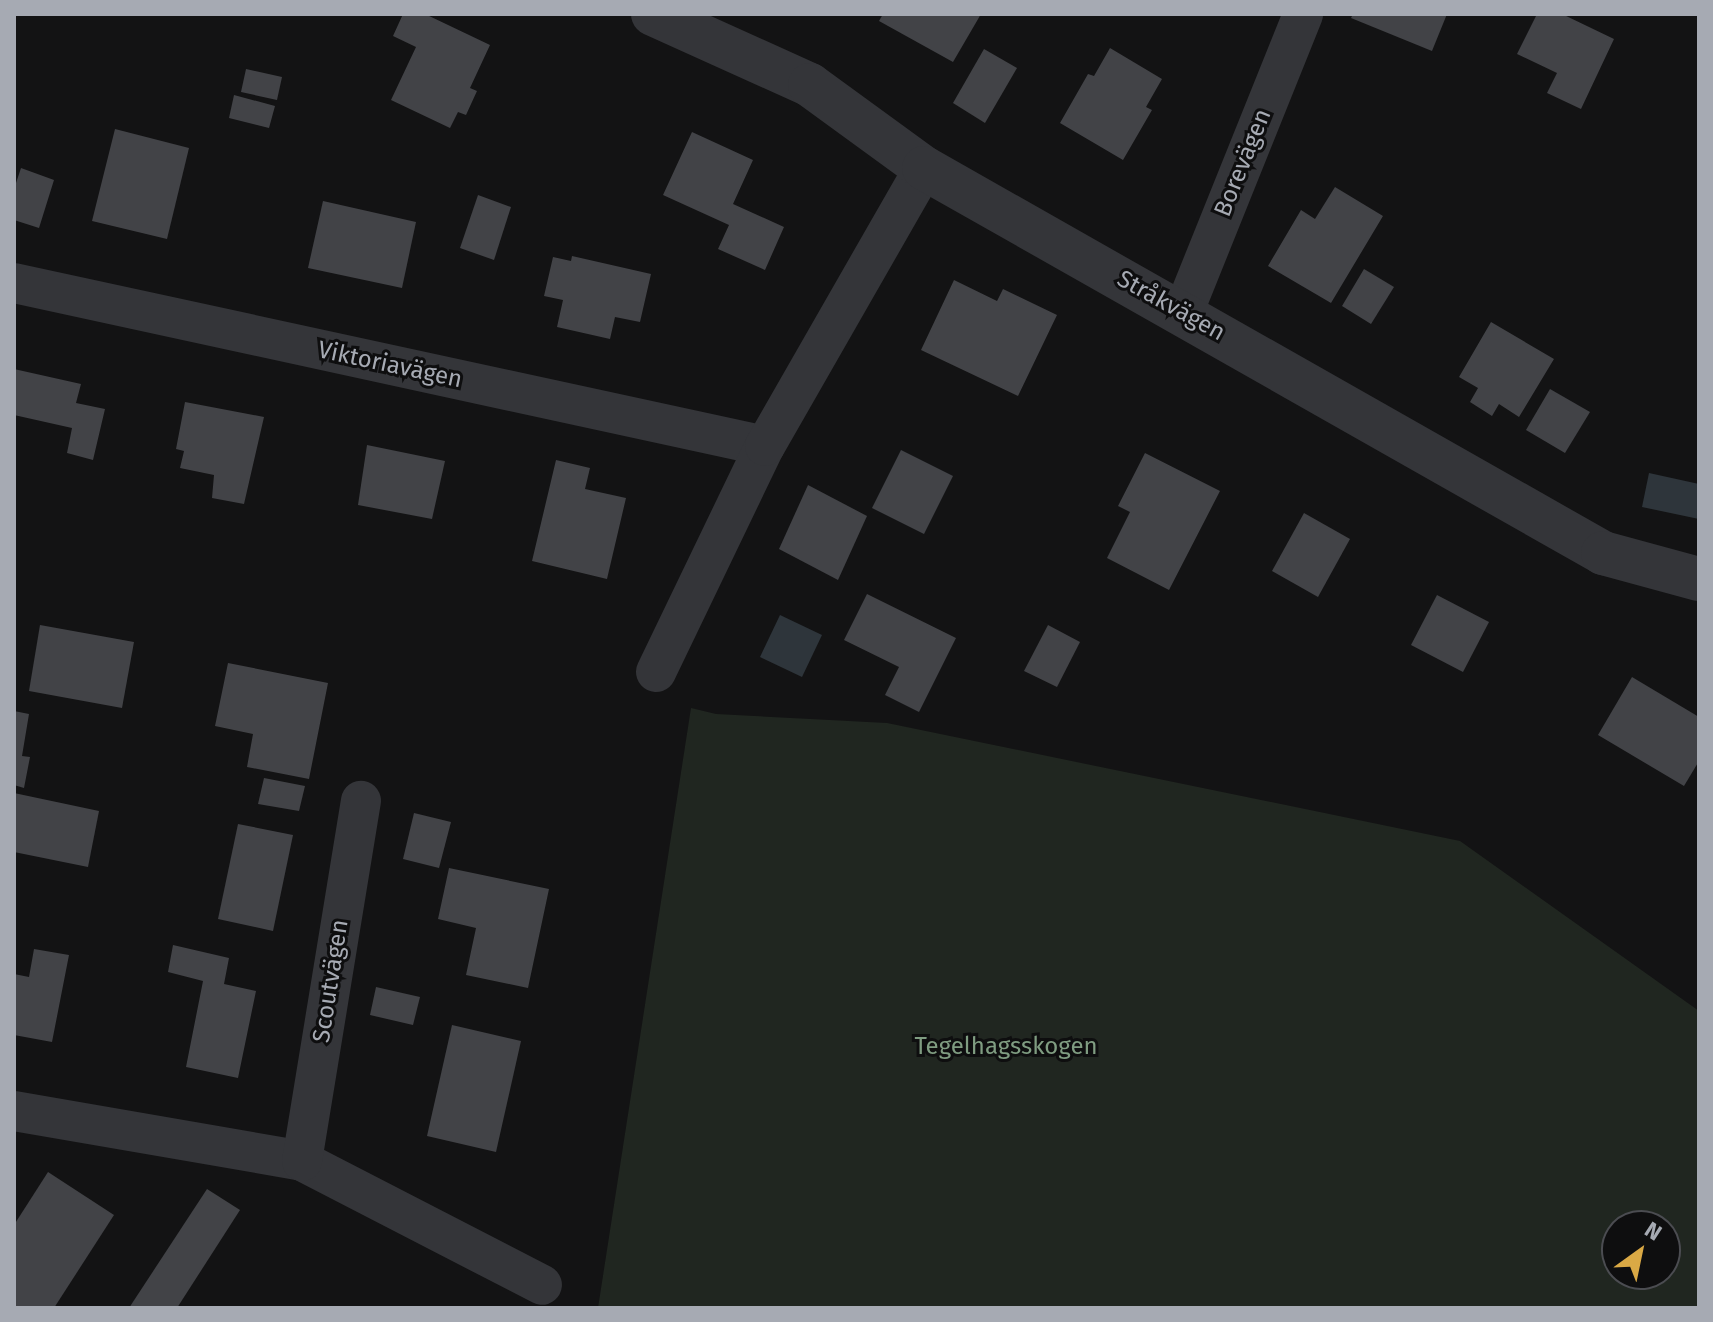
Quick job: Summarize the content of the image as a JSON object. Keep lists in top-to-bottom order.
{
  "streets": {
    "street": [
      "Borevägen",
      "Stråkvägen",
      "Viktoriavägen",
      "Scoutvägen"
    ]
  },
  "crossings": [
    ["Borevägen", "Stråkvägen"]
  ],
  "parks": ["Tegelhagsskogen"],
  "north": "top right"
}
